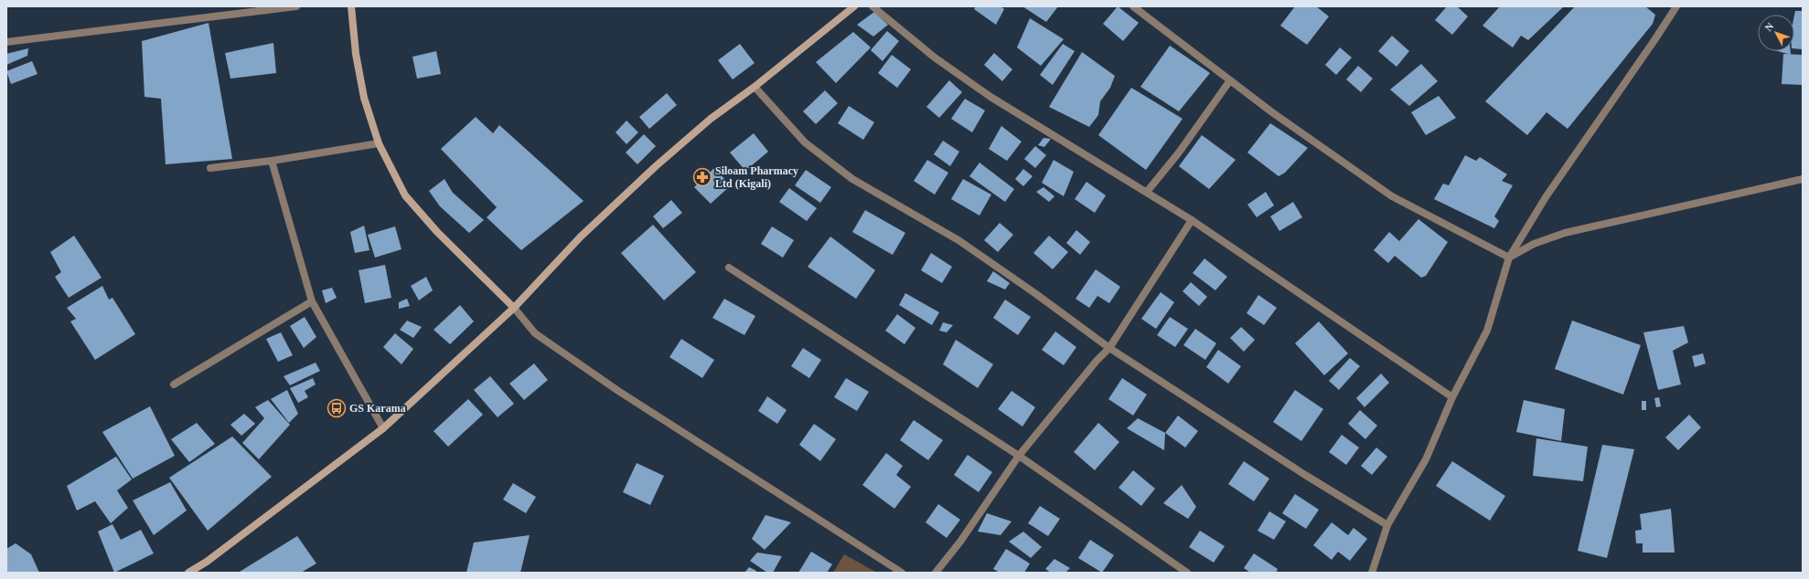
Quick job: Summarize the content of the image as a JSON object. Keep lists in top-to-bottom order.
{
  "places": {
    "pharmacy": ["Siloam Pharmacy Ltd (Kigali)"],
    "bus stop": ["GS Karama"]
  },
  "north": "top left"
}
